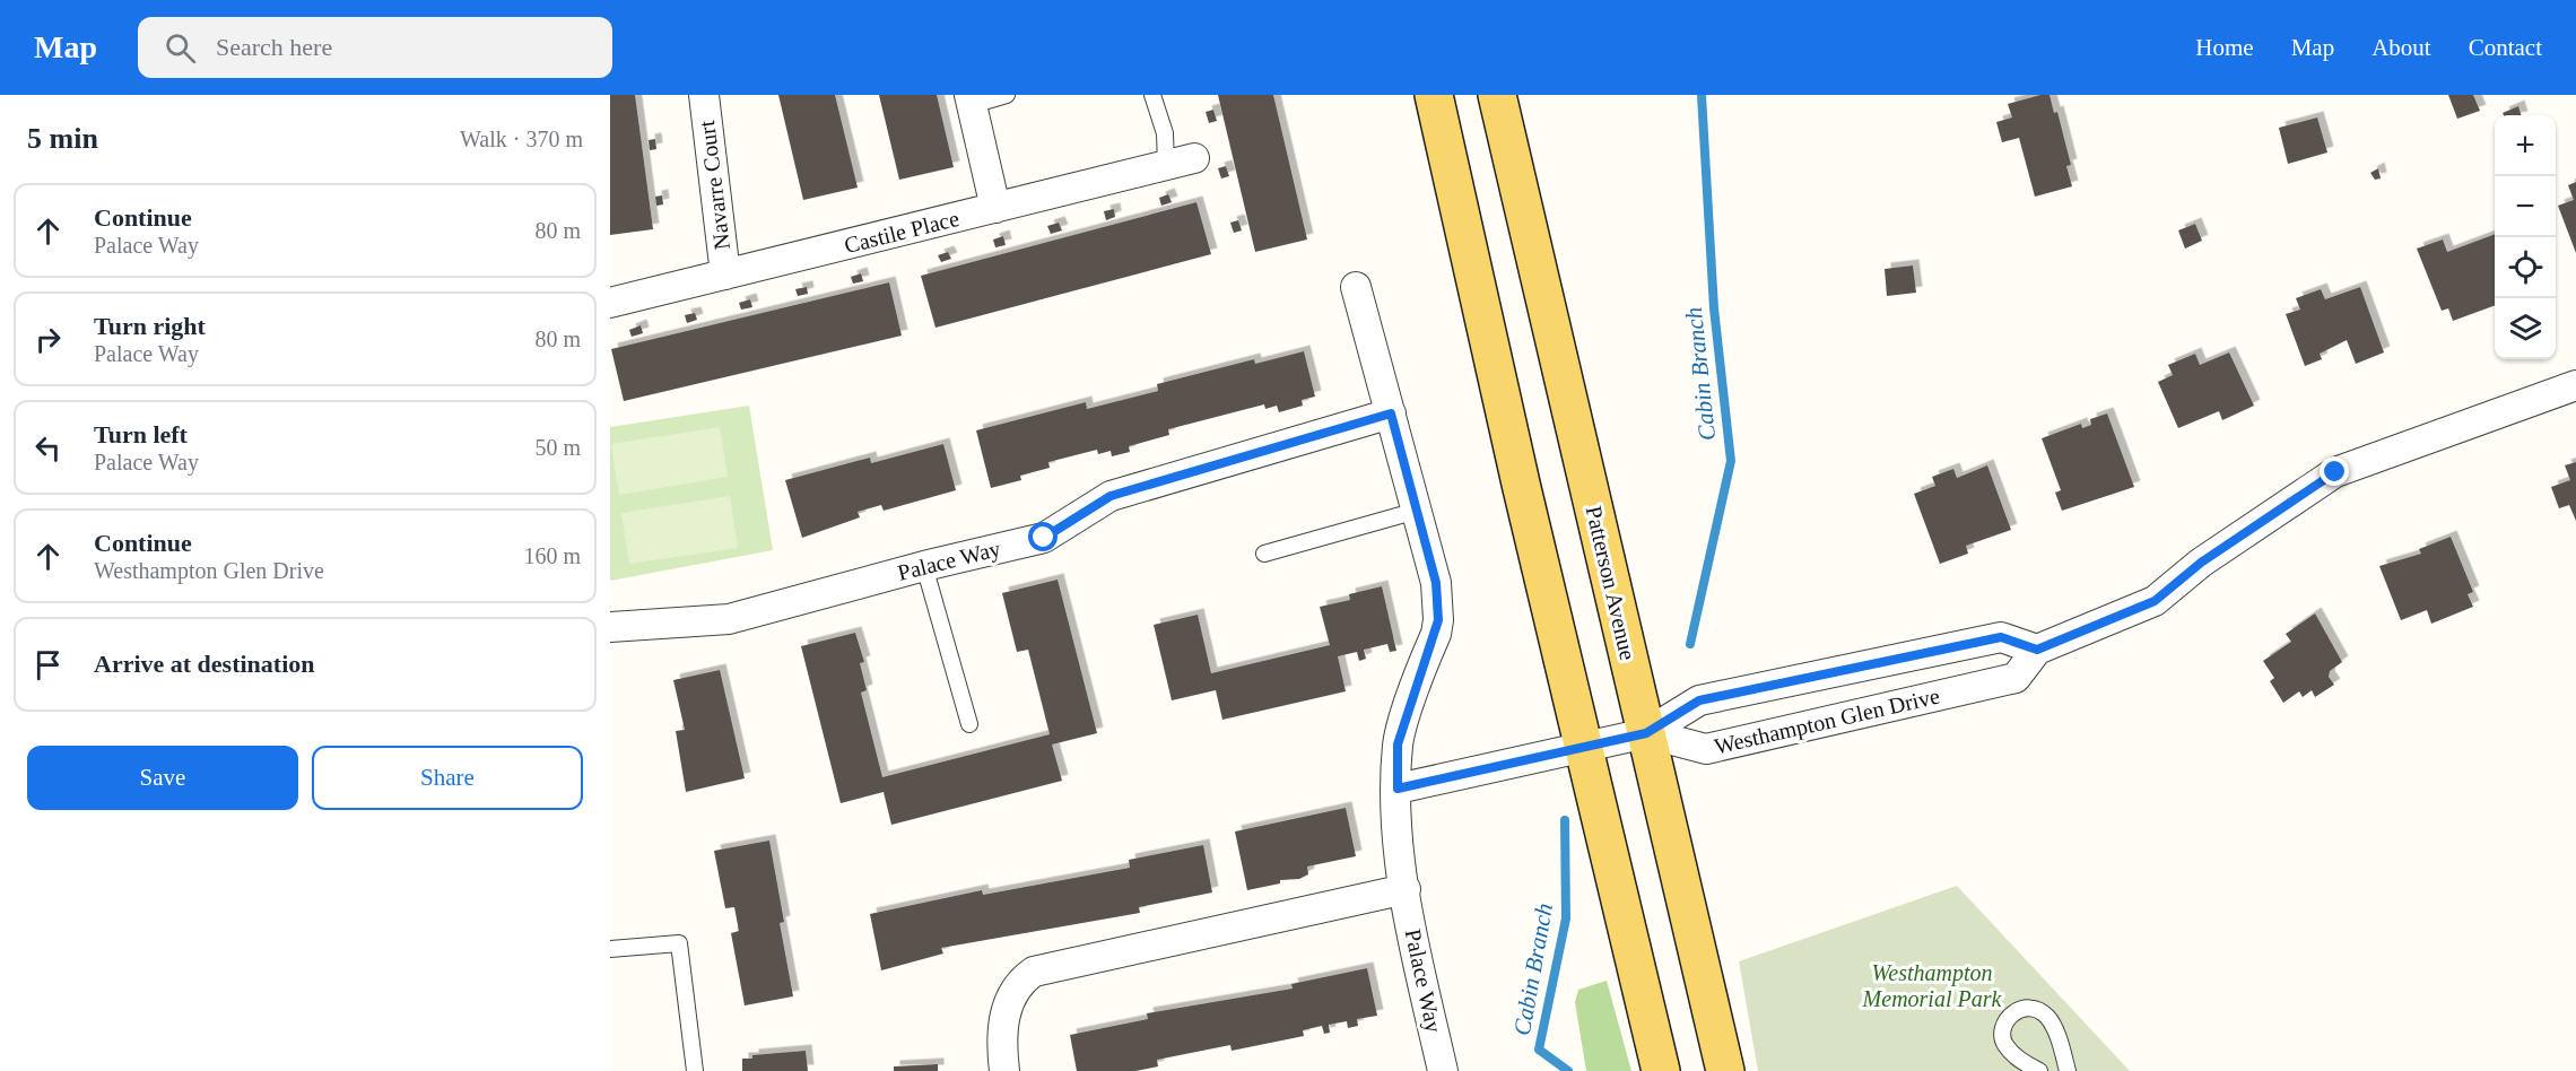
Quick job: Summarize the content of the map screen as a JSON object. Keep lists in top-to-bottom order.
{
  "streets": {
    "main road": ["Patterson Avenue"],
    "street": [
      "Navarre Court",
      "Castile Place",
      "Palace Way",
      "Westhampton Glen Drive"
    ]
  },
  "crossings": [
    ["Navarre Court", "Castile Place"],
    ["Patterson Avenue", "Westhampton Glen Drive"]
  ],
  "water": ["Cabin Branch"],
  "parks": ["Westhampton Memorial Park"],
  "page": {
    "header": "Map",
    "search": "Search here",
    "nav": [
      "Home",
      "Map",
      "About",
      "Contact"
    ],
    "heading": ["5 min", "Walk · 370 m"],
    "map_buttons": ["+", "−"],
    "list": [
      ["Continue", "Palace Way", "80 m"],
      ["Turn right", "Palace Way", "80 m"],
      ["Turn left", "Palace Way", "50 m"],
      ["Continue", "Westhampton Glen Drive", "160 m"],
      "Arrive at destination"
    ],
    "buttons": ["Save", "Share"]
  }
}
